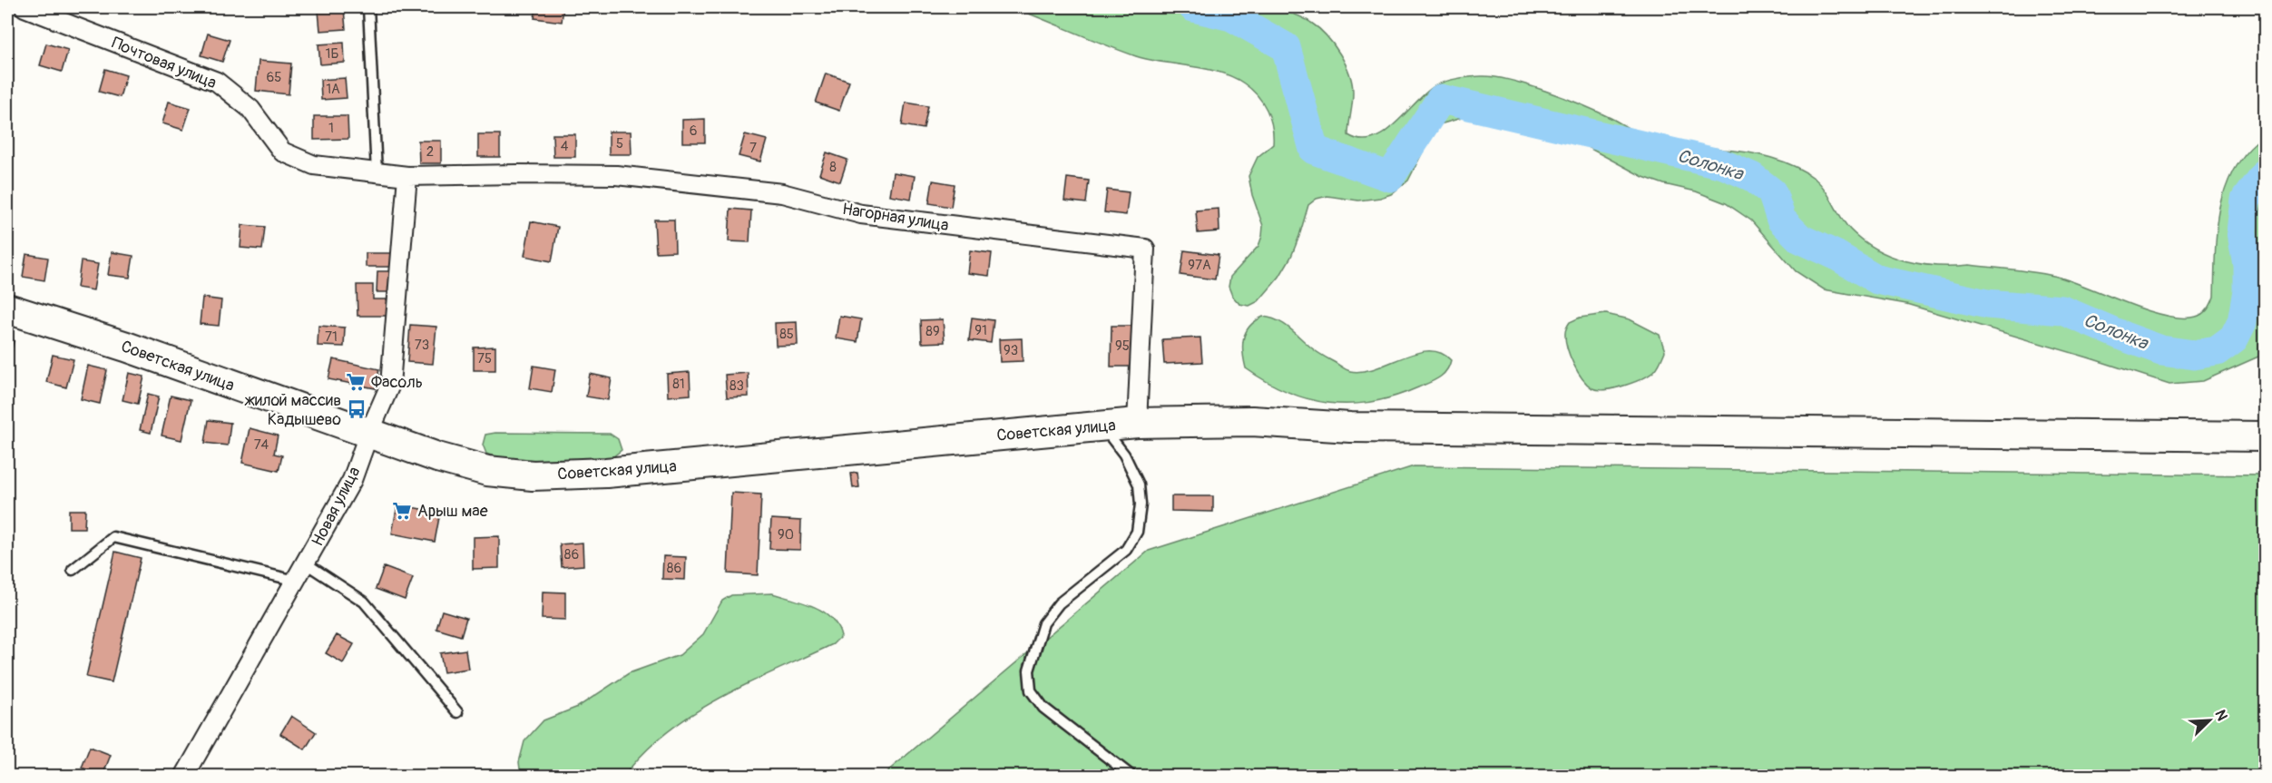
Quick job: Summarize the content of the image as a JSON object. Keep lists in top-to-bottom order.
{
  "streets": {
    "main road": ["Советская улица"],
    "street": ["Почтовая улица", "Нагорная улица", "Новая улица"]
  },
  "crossings": [
    ["Почтовая улица", "Нагорная улица"],
    ["Почтовая улица", "Новая улица"],
    ["Нагорная улица", "Советская улица"],
    ["Нагорная улица", "Новая улица"],
    ["Советская улица", "Новая улица"]
  ],
  "water": ["Солонка"],
  "places": {
    "supermarket": ["Фасоль", "Арыш мае"],
    "bus stop": ["жилой массив Кадышево"]
  },
  "house_numbers": [
    "1Б",
    "65",
    "1А",
    "1",
    "6",
    "5",
    "4",
    "7",
    "2",
    "8",
    "97А",
    "91",
    "89",
    "85",
    "71",
    "73",
    "95",
    "93",
    "75",
    "81",
    "83",
    "74",
    "90",
    "86",
    "86"
  ],
  "north": "top right"
}
